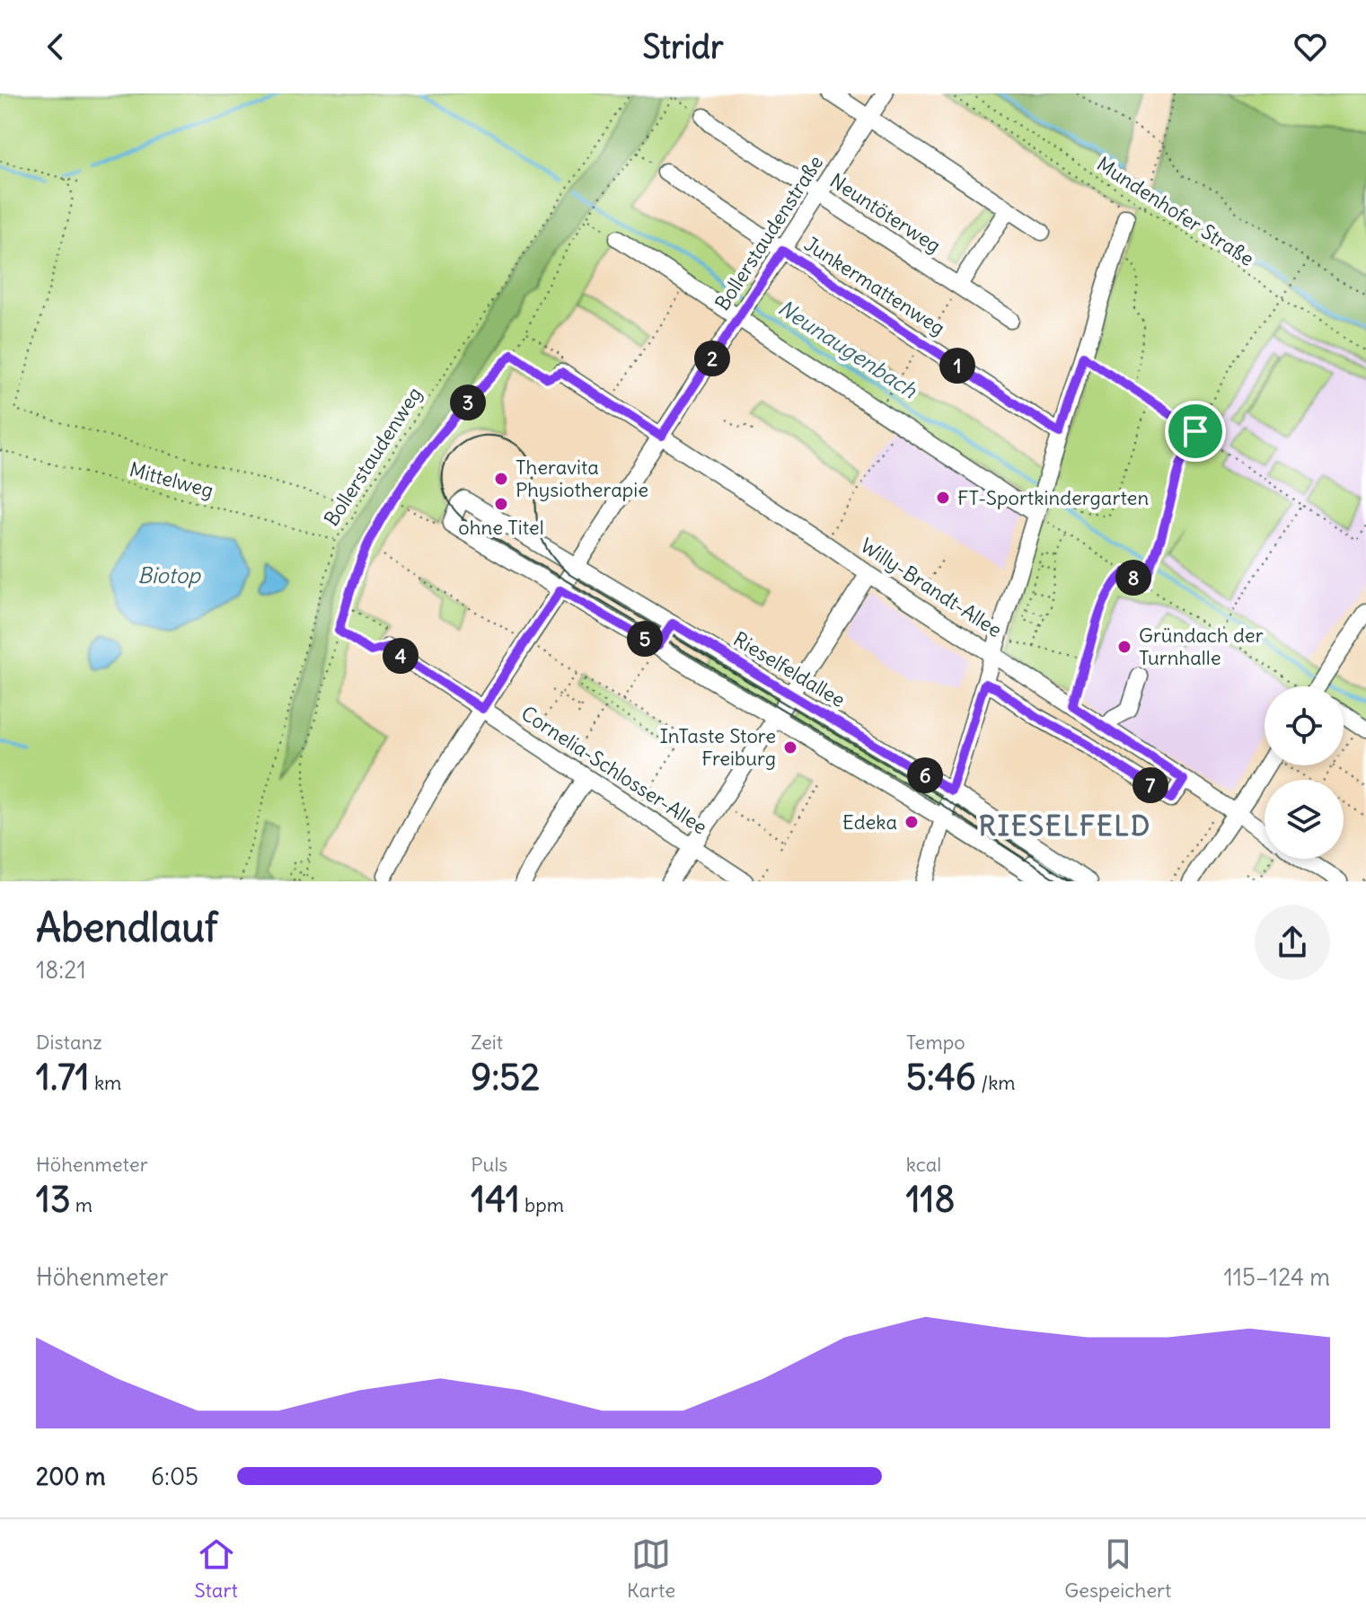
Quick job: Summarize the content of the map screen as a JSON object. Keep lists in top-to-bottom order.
{
  "streets": {
    "street": [
      "Neuntöterweg",
      "Bollerstaudenstraße",
      "Junkermattenweg",
      "Willy-Brandt-Allee",
      "Rieselfeldallee",
      "Cornelia-Schlosser-Allee"
    ],
    "path": ["Mundenhofer Straße", "Bollerstaudenweg", "Mittelweg"]
  },
  "crossings": [
    ["Neuntöterweg", "Bollerstaudenstraße"],
    ["Bollerstaudenstraße", "Junkermattenweg"],
    ["Bollerstaudenstraße", "Willy-Brandt-Allee"],
    ["Bollerstaudenstraße", "Rieselfeldallee"],
    ["Bollerstaudenstraße", "Cornelia-Schlosser-Allee"],
    ["Bollerstaudenweg", "Mittelweg"]
  ],
  "districts": ["RIESELFELD"],
  "water": ["Neunaugenbach", "Biotop"],
  "places": [
    "Theravita Physiotherapie",
    "FT-Sportkindergarten",
    "ohne Titel",
    "Gründach der Turnhalle",
    "InTaste Store Freiburg",
    "Edeka"
  ],
  "page": {
    "header": "Stridr",
    "pins": [
      "2",
      "1",
      "3",
      "8",
      "5",
      "4",
      "6",
      "7"
    ],
    "heading": ["Abendlauf", "18:21"],
    "stats": [
      ["Distanz", "1.71 km"],
      ["Zeit", "9:52"],
      ["Tempo", "5:46 /km"],
      ["Höhenmeter", "13 m"],
      ["Puls", "141 bpm"],
      ["kcal", "118"]
    ],
    "chart": ["Höhenmeter", "115–124 m"],
    "list": [
      {
        "name": "200 m",
        "note": "6:05"
      }
    ],
    "tabs": ["Start", "Karte", "Gespeichert"]
  }
}
